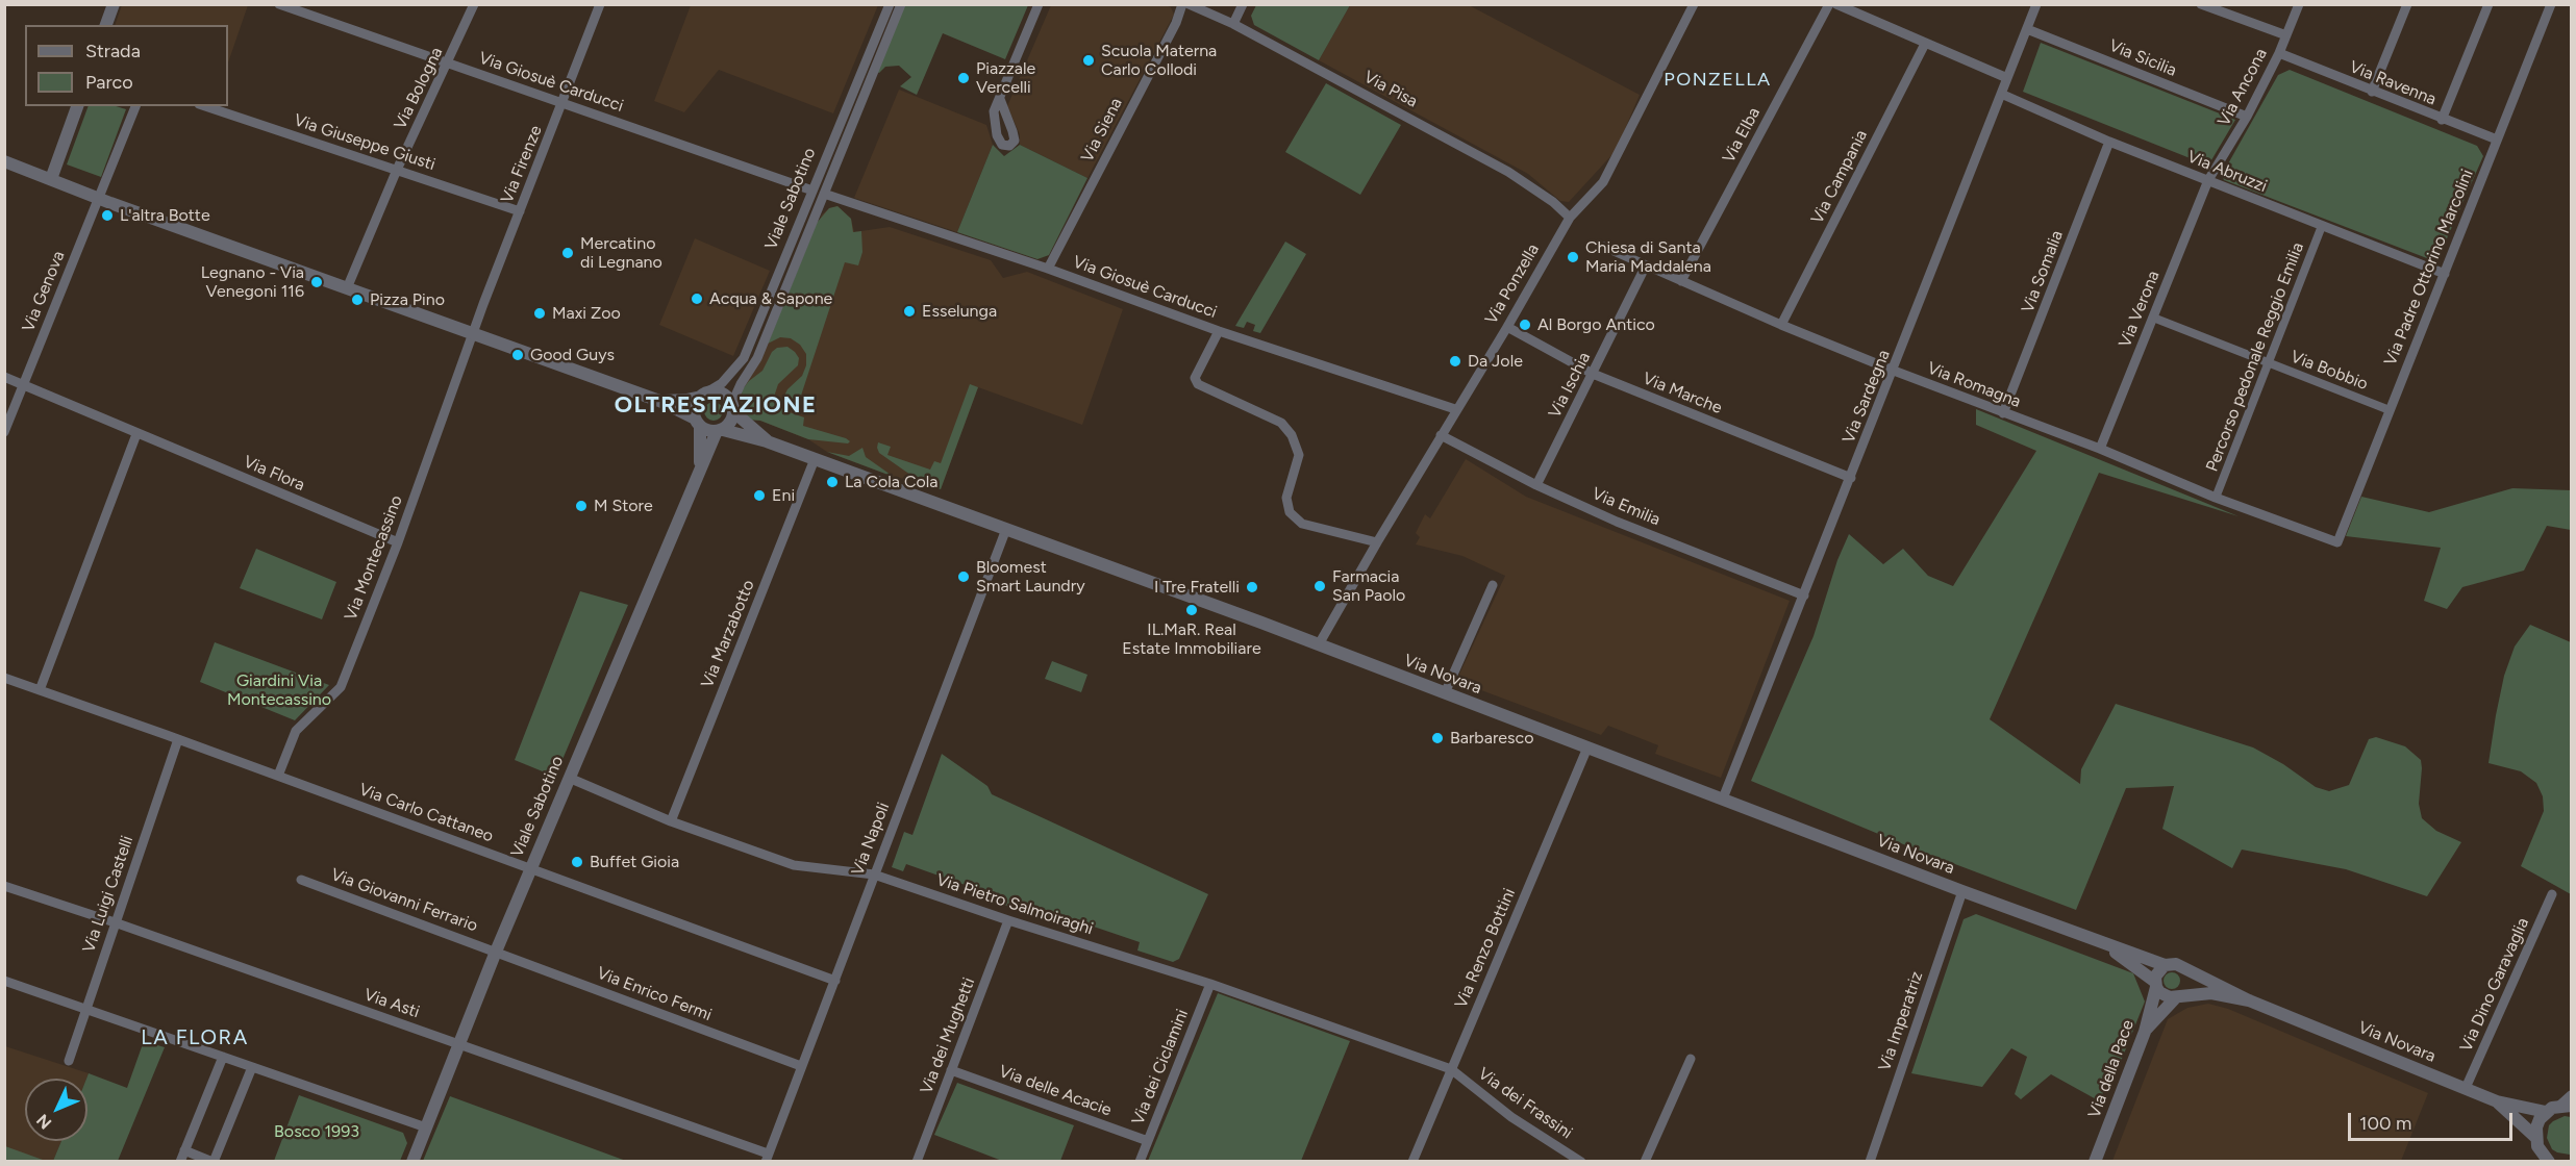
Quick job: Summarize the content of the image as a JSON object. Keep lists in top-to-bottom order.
{
  "streets": {
    "street": [
      "Via Sicilia",
      "Via Giosuè Carducci",
      "Via Ravenna",
      "Via Ancona",
      "Via Bologna",
      "Via Pisa",
      "Via Siena",
      "Via Elba",
      "Via Giuseppe Giusti",
      "Via Firenze",
      "Via Abruzzi",
      "Via Campania",
      "Viale Sabotino",
      "Via Padre Ottorino Marcolini",
      "Via Somalia",
      "Via Ponzella",
      "Via Genova",
      "Via Verona",
      "Percorso pedonale Reggio Emilia",
      "Via Bobbio",
      "Via Ischia",
      "Via Romagna",
      "Via Marche",
      "Via Sardegna",
      "Via Flora",
      "Via Emilia",
      "Via Montecassino",
      "Via Marzabotto",
      "Via Novara",
      "Via Carlo Cattaneo",
      "Via Napoli",
      "Via Luigi Castelli",
      "Via Giovanni Ferrario",
      "Via Pietro Salmoiraghi",
      "Via Renzo Bottini",
      "Via Dino Garavaglia",
      "Via Enrico Fermi",
      "Via Asti",
      "Via Imperatriz",
      "Via dei Mughetti",
      "Via dei Ciclamini",
      "Via della Pace",
      "Via delle Acacie",
      "Via dei Frassini"
    ]
  },
  "crossings": [
    ["Via Sicilia", "Via Ancona"],
    ["Via Sicilia", "Via Sardegna"],
    ["Via Giosuè Carducci", "Via Bologna"],
    ["Via Giosuè Carducci", "Via Siena"],
    ["Via Giosuè Carducci", "Via Firenze"],
    ["Via Giosuè Carducci", "Viale Sabotino"],
    ["Via Giosuè Carducci", "Via Ponzella"],
    ["Via Ravenna", "Via Ancona"],
    ["Via Ravenna", "Via Padre Ottorino Marcolini"],
    ["Via Ancona", "Via Abruzzi"],
    ["Via Ancona", "Via Verona"],
    ["Via Bologna", "Via Giuseppe Giusti"],
    ["Via Pisa", "Via Ponzella"],
    ["Via Elba", "Via Romagna"],
    ["Via Giuseppe Giusti", "Via Firenze"],
    ["Via Firenze", "Via Montecassino"],
    ["Via Abruzzi", "Via Padre Ottorino Marcolini"],
    ["Via Abruzzi", "Via Somalia"],
    ["Via Abruzzi", "Via Verona"],
    ["Via Abruzzi", "Percorso pedonale Reggio Emilia"],
    ["Via Abruzzi", "Via Sardegna"],
    ["Via Campania", "Via Romagna"],
    ["Viale Sabotino", "Via Novara"],
    ["Viale Sabotino", "Via Carlo Cattaneo"],
    ["Viale Sabotino", "Via Giovanni Ferrario"],
    ["Viale Sabotino", "Via Pietro Salmoiraghi"],
    ["Viale Sabotino", "Via Enrico Fermi"],
    ["Viale Sabotino", "Via Asti"],
    ["Via Padre Ottorino Marcolini", "Via Bobbio"],
    ["Via Padre Ottorino Marcolini", "Via Romagna"],
    ["Via Somalia", "Via Romagna"],
    ["Via Ponzella", "Via Marche"],
    ["Via Ponzella", "Via Emilia"],
    ["Via Ponzella", "Via Novara"],
    ["Via Genova", "Via Flora"],
    ["Via Verona", "Via Bobbio"],
    ["Via Verona", "Via Romagna"],
    ["Percorso pedonale Reggio Emilia", "Via Bobbio"],
    ["Percorso pedonale Reggio Emilia", "Via Romagna"],
    ["Via Ischia", "Via Romagna"],
    ["Via Ischia", "Via Marche"],
    ["Via Ischia", "Via Emilia"],
    ["Via Romagna", "Via Sardegna"],
    ["Via Marche", "Via Sardegna"],
    ["Via Sardegna", "Via Emilia"],
    ["Via Sardegna", "Via Novara"],
    ["Via Flora", "Via Montecassino"],
    ["Via Montecassino", "Via Carlo Cattaneo"],
    ["Via Marzabotto", "Via Novara"],
    ["Via Marzabotto", "Via Pietro Salmoiraghi"],
    ["Via Novara", "Via Napoli"],
    ["Via Novara", "Via Renzo Bottini"],
    ["Via Novara", "Via Dino Garavaglia"],
    ["Via Novara", "Via Imperatriz"],
    ["Via Novara", "Via della Pace"],
    ["Via Carlo Cattaneo", "Via Napoli"],
    ["Via Carlo Cattaneo", "Via Luigi Castelli"],
    ["Via Napoli", "Via Pietro Salmoiraghi"],
    ["Via Napoli", "Via Enrico Fermi"],
    ["Via Napoli", "Via Asti"],
    ["Via Luigi Castelli", "Via Asti"],
    ["Via Giovanni Ferrario", "Via Enrico Fermi"],
    ["Via Pietro Salmoiraghi", "Via Renzo Bottini"],
    ["Via Pietro Salmoiraghi", "Via dei Mughetti"],
    ["Via Pietro Salmoiraghi", "Via dei Ciclamini"],
    ["Via Pietro Salmoiraghi", "Via dei Frassini"],
    ["Via Renzo Bottini", "Via dei Frassini"],
    ["Via dei Mughetti", "Via delle Acacie"],
    ["Via dei Ciclamini", "Via delle Acacie"]
  ],
  "districts": ["PONZELLA", "OLTRESTAZIONE", "LA FLORA"],
  "parks": ["Giardini Via Montecassino", "Bosco 1993"],
  "places": [
    "Scuola Materna Carlo Collodi",
    "Piazzale Vercelli",
    "L'altra Botte",
    "Mercatino di Legnano",
    "Chiesa di Santa Maria Maddalena",
    "Legnano - Via Venegoni 116",
    "Acqua & Sapone",
    "Pizza Pino",
    "Esselunga",
    "Maxi Zoo",
    "Al Borgo Antico",
    "Good Guys",
    "Da Jole",
    "La Cola Cola",
    "Eni",
    "M Store",
    "Bloomest Smart Laundry",
    "Farmacia San Paolo",
    "I Tre Fratelli",
    "IL.MaR. Real Estate Immobiliare",
    "Barbaresco",
    "Buffet Gioia"
  ],
  "legend": ["Strada", "Parco"],
  "scale_bar": "100 m",
  "north": "bottom left"
}
